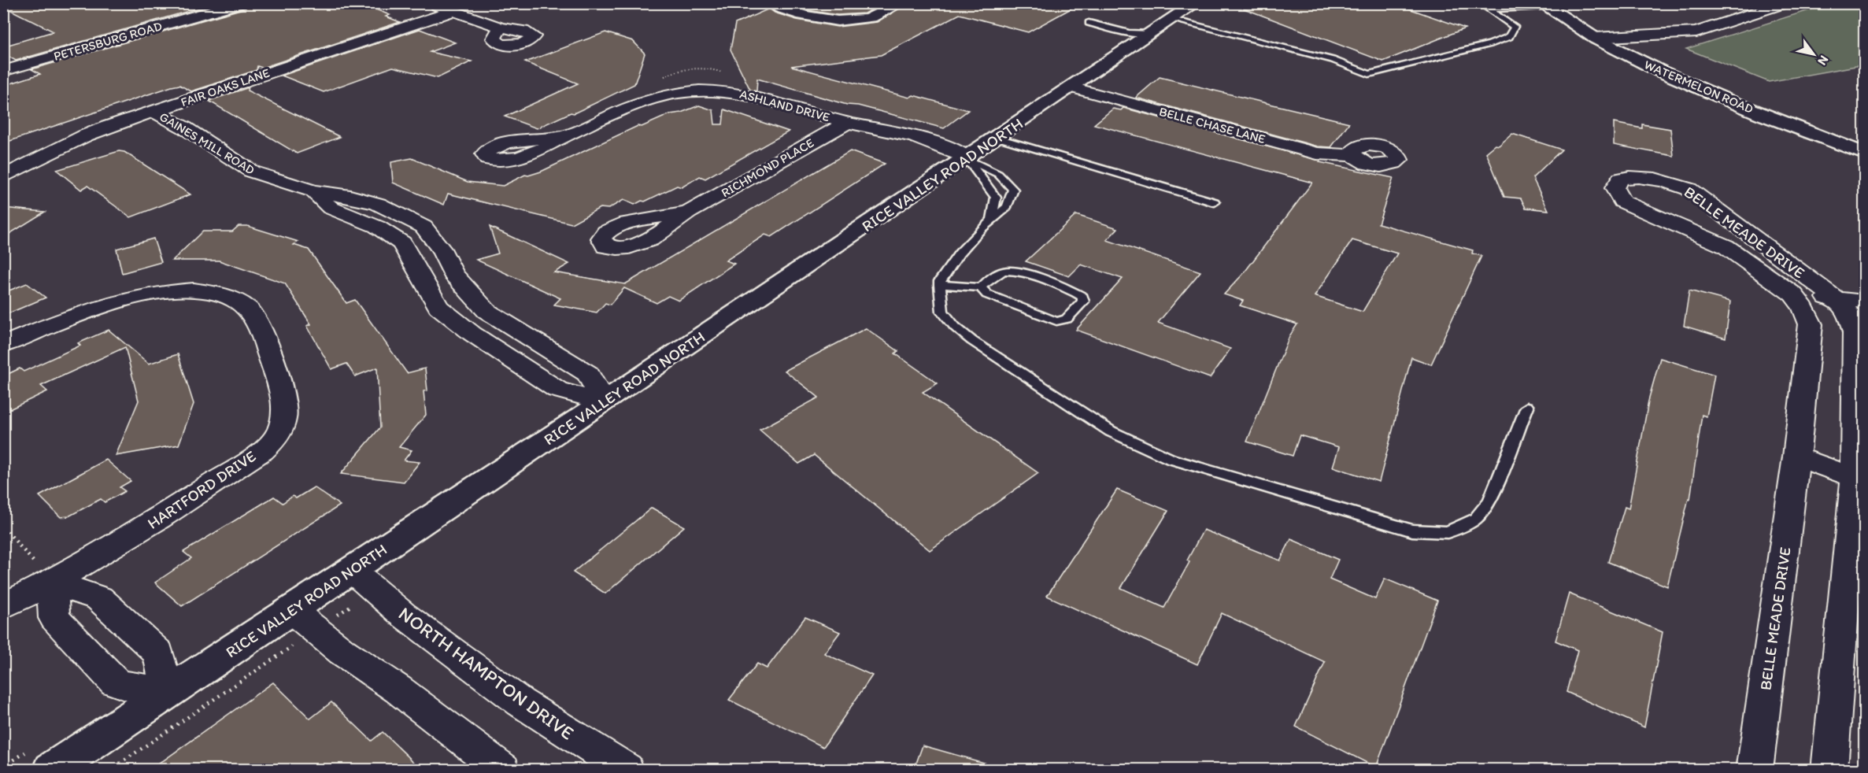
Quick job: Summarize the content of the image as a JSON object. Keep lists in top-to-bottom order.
{
  "streets": {
    "street": [
      "PETERSBURG ROAD",
      "WATERMELON ROAD",
      "FAIR OAKS LANE",
      "ASHLAND DRIVE",
      "BELLE CHASE LANE",
      "GAINES MILL ROAD",
      "RICHMOND PLACE",
      "RICE VALLEY ROAD NORTH",
      "BELLE MEADE DRIVE",
      "HARTFORD DRIVE",
      "NORTH HAMPTON DRIVE"
    ]
  },
  "crossings": [
    ["FAIR OAKS LANE", "GAINES MILL ROAD"],
    ["ASHLAND DRIVE", "RICHMOND PLACE"],
    ["ASHLAND DRIVE", "RICE VALLEY ROAD NORTH"],
    ["BELLE CHASE LANE", "RICE VALLEY ROAD NORTH"],
    ["GAINES MILL ROAD", "RICE VALLEY ROAD NORTH"],
    ["RICE VALLEY ROAD NORTH", "NORTH HAMPTON DRIVE"]
  ],
  "north": "bottom right"
}
